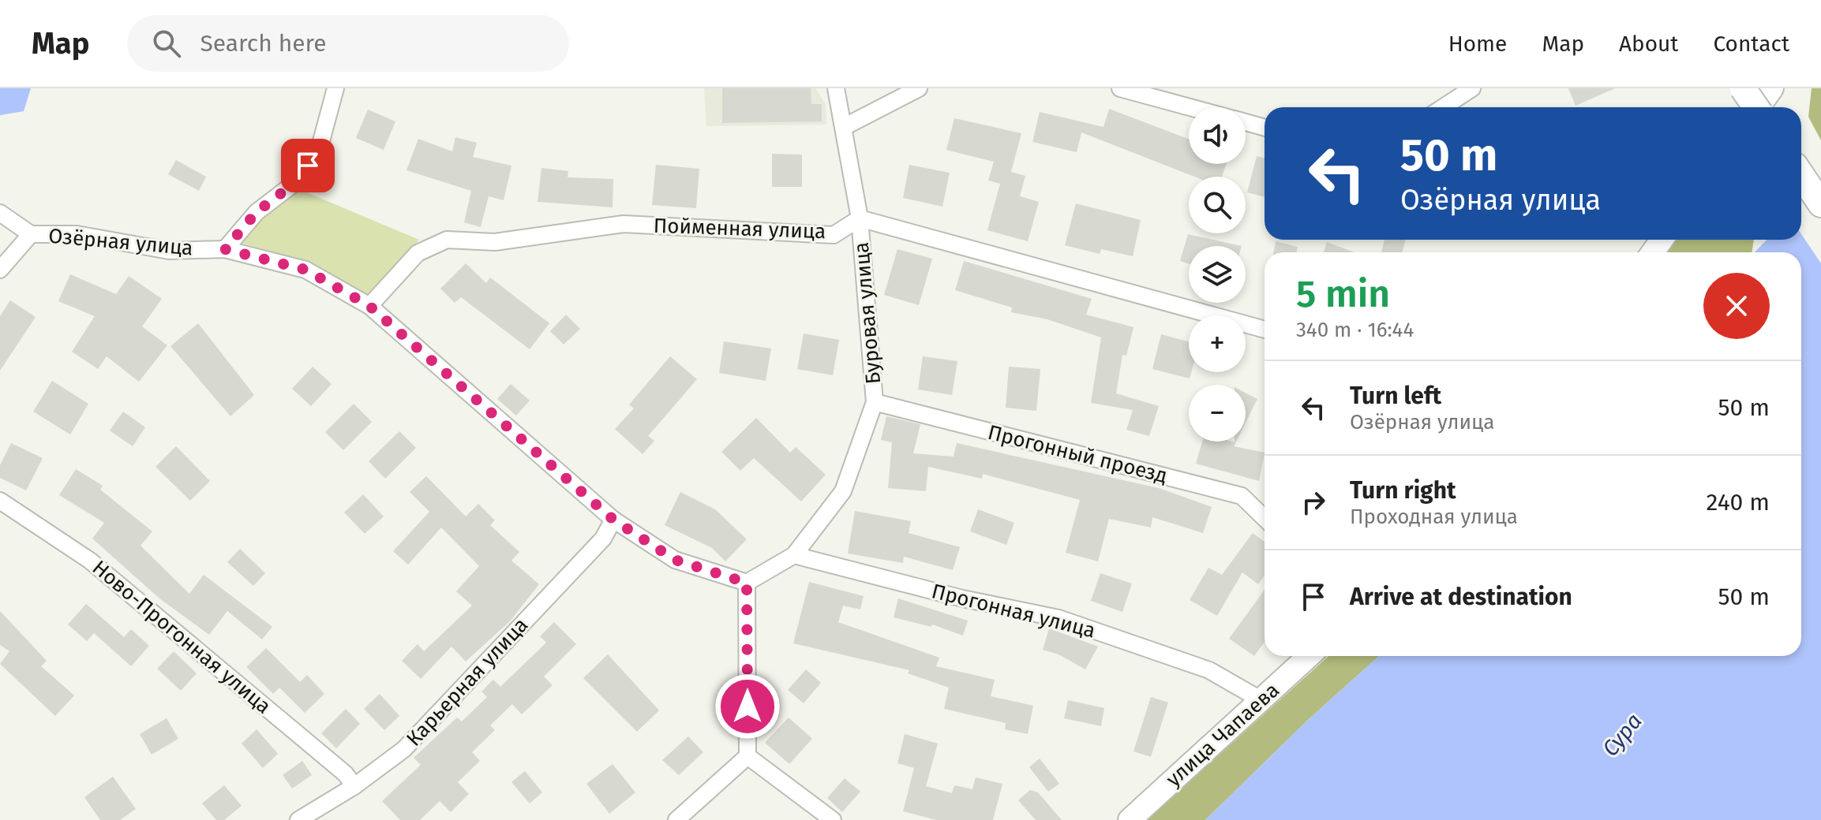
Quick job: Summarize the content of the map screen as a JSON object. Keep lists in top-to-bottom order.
{
  "streets": {
    "street": [
      "Пойменная улица",
      "Озёрная улица",
      "Буровая улица",
      "Прогонный проезд",
      "Прогонная улица",
      "Ново-Прогонная улица",
      "Карьерная улица",
      "улица Чапаева"
    ]
  },
  "crossings": [
    ["Пойменная улица", "Озёрная улица"],
    ["Пойменная улица", "Буровая улица"],
    ["Озёрная улица", "Буровая улица"],
    ["Озёрная улица", "Карьерная улица"],
    ["Буровая улица", "Прогонный проезд"],
    ["Буровая улица", "Прогонная улица"],
    ["Прогонная улица", "улица Чапаева"],
    ["Ново-Прогонная улица", "Карьерная улица"]
  ],
  "water": ["Сура"],
  "page": {
    "header": "Map",
    "search": "Search here",
    "nav": [
      "Home",
      "Map",
      "About",
      "Contact"
    ],
    "map_buttons": ["+", "−"],
    "turn": ["50 m", "Озёрная улица"],
    "heading": ["5 min", "340 m · 16:44"],
    "list": [
      {
        "name": "Turn left",
        "note": "Озёрная улица",
        "value": "50 m"
      },
      {
        "name": "Turn right",
        "note": "Проходная улица",
        "value": "240 m"
      },
      {
        "name": "Arrive at destination",
        "value": "50 m"
      }
    ]
  }
}
